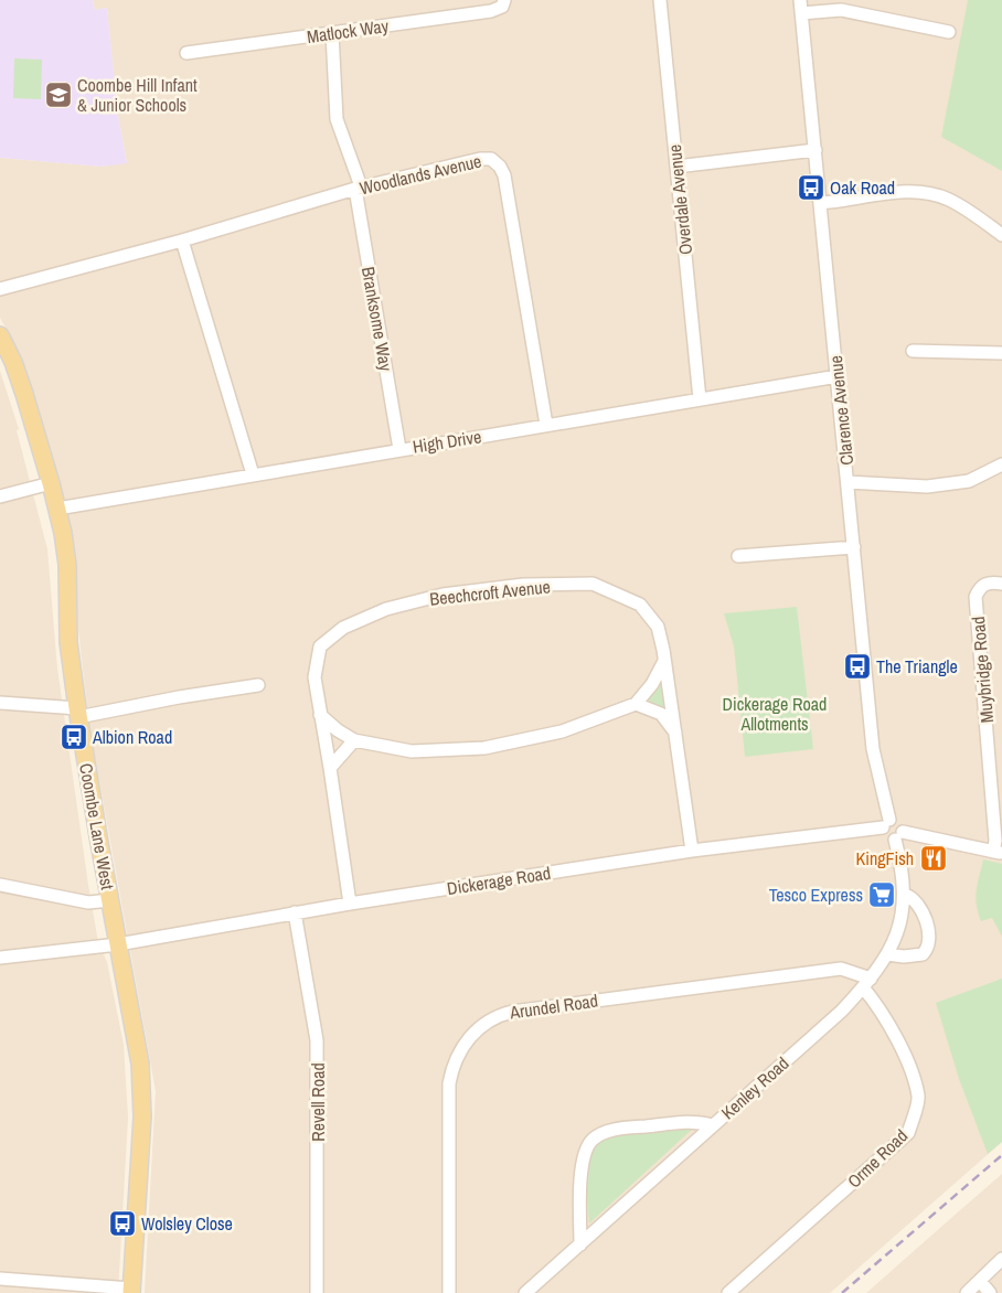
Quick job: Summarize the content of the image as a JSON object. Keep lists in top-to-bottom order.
{
  "streets": {
    "main road": ["Coombe Lane West"],
    "street": [
      "Matlock Way",
      "Woodlands Avenue",
      "Overdale Avenue",
      "Branksome Way",
      "Clarence Avenue",
      "High Drive",
      "Beechcroft Avenue",
      "Muybridge Road",
      "Dickerage Road",
      "Arundel Road",
      "Kenley Road",
      "Revell Road",
      "Orme Road"
    ]
  },
  "crossings": [
    ["Matlock Way", "Branksome Way"],
    ["Woodlands Avenue", "Branksome Way"],
    ["Woodlands Avenue", "High Drive"],
    ["Overdale Avenue", "High Drive"],
    ["Branksome Way", "High Drive"],
    ["Clarence Avenue", "High Drive"],
    ["Clarence Avenue", "Dickerage Road"],
    ["High Drive", "Coombe Lane West"],
    ["Beechcroft Avenue", "Dickerage Road"],
    ["Coombe Lane West", "Dickerage Road"],
    ["Dickerage Road", "Revell Road"],
    ["Arundel Road", "Kenley Road"],
    ["Arundel Road", "Orme Road"],
    ["Kenley Road", "Orme Road"]
  ],
  "parks": ["Dickerage Road Allotments"],
  "places": {
    "school or university": ["Coombe Hill Infant & Junior Schools"],
    "bus stop": [
      "Oak Road",
      "The Triangle",
      "Albion Road",
      "Wolsley Close"
    ],
    "restaurant": ["KingFish"],
    "supermarket": ["Tesco Express"]
  }
}
